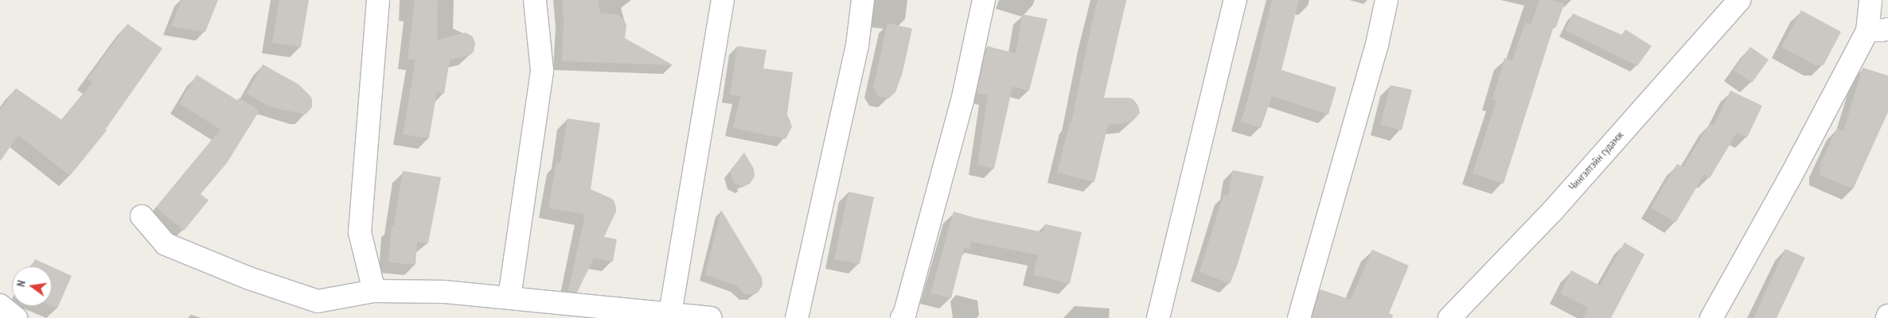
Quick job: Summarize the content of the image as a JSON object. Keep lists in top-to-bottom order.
{
  "streets": {
    "street": ["Чингэлтэйн гудамж"]
  },
  "north": "left"
}
